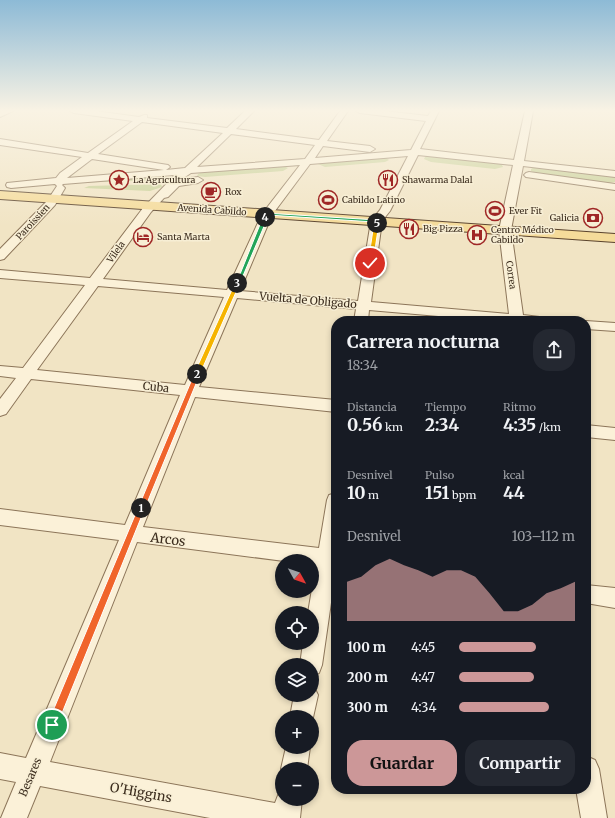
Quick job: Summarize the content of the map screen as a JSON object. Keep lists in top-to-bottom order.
{
  "streets": {
    "main road": ["Avenida Cabildo"],
    "street": [
      "Paroissien",
      "Vilela",
      "Correa",
      "Vuelta de Obligado",
      "Cuba",
      "Arcos",
      "Besares",
      "O'Higgins"
    ]
  },
  "crossings": [
    ["Avenida Cabildo", "Paroissien"],
    ["Avenida Cabildo", "Vilela"],
    ["Avenida Cabildo", "Correa"],
    ["Avenida Cabildo", "Besares"],
    ["Vilela", "Vuelta de Obligado"],
    ["Vilela", "Cuba"],
    ["Vilela", "Besares"],
    ["Vuelta de Obligado", "Besares"],
    ["Cuba", "Besares"],
    ["Arcos", "Besares"],
    ["Besares", "O'Higgins"]
  ],
  "places": {
    "place": ["La Agricultura"],
    "restaurant": ["Shawarma Dalal", "Big Pizza"],
    "cafe": ["Rox"],
    "sports": ["Cabildo Latino", "Ever Fit"],
    "bank": ["Galicia"],
    "hospital": ["Centro Médico Cabildo"],
    "hotel": ["Santa Marta"]
  },
  "north": "bottom right",
  "page": {
    "pins": [
      "4",
      "5",
      "3",
      "2",
      "1"
    ],
    "heading": ["Carrera nocturna", "18:34"],
    "stats": [
      ["Distancia", "0.56 km"],
      ["Tiempo", "2:34"],
      ["Ritmo", "4:35 /km"],
      ["Desnivel", "10 m"],
      ["Pulso", "151 bpm"],
      ["kcal", "44"]
    ],
    "chart": ["Desnivel", "103–112 m"],
    "map_buttons": ["+", "−"],
    "list": [
      {
        "name": "100 m",
        "note": "4:45"
      },
      {
        "name": "200 m",
        "note": "4:47"
      },
      {
        "name": "300 m",
        "note": "4:34"
      }
    ],
    "buttons": ["Guardar", "Compartir"]
  }
}
